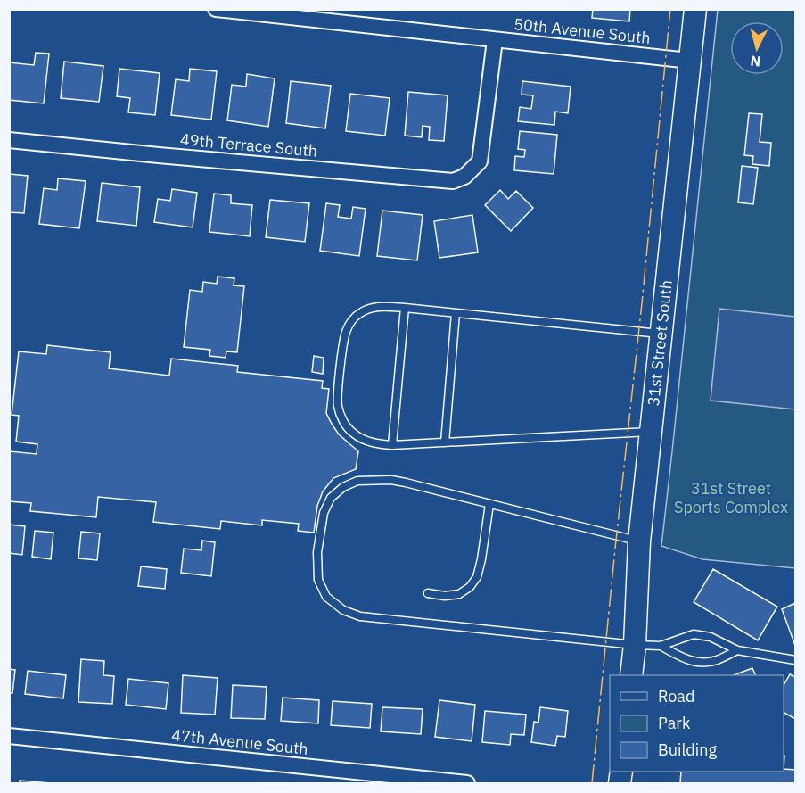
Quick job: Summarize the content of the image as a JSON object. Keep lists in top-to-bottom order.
{
  "streets": {
    "street": [
      "50th Avenue South",
      "49th Terrace South",
      "31st Street South",
      "47th Avenue South"
    ]
  },
  "crossings": [
    ["50th Avenue South", "49th Terrace South"],
    ["50th Avenue South", "31st Street South"]
  ],
  "parks": ["31st Street Sports Complex"],
  "legend": ["Road", "Park", "Building"],
  "north": "bottom"
}
